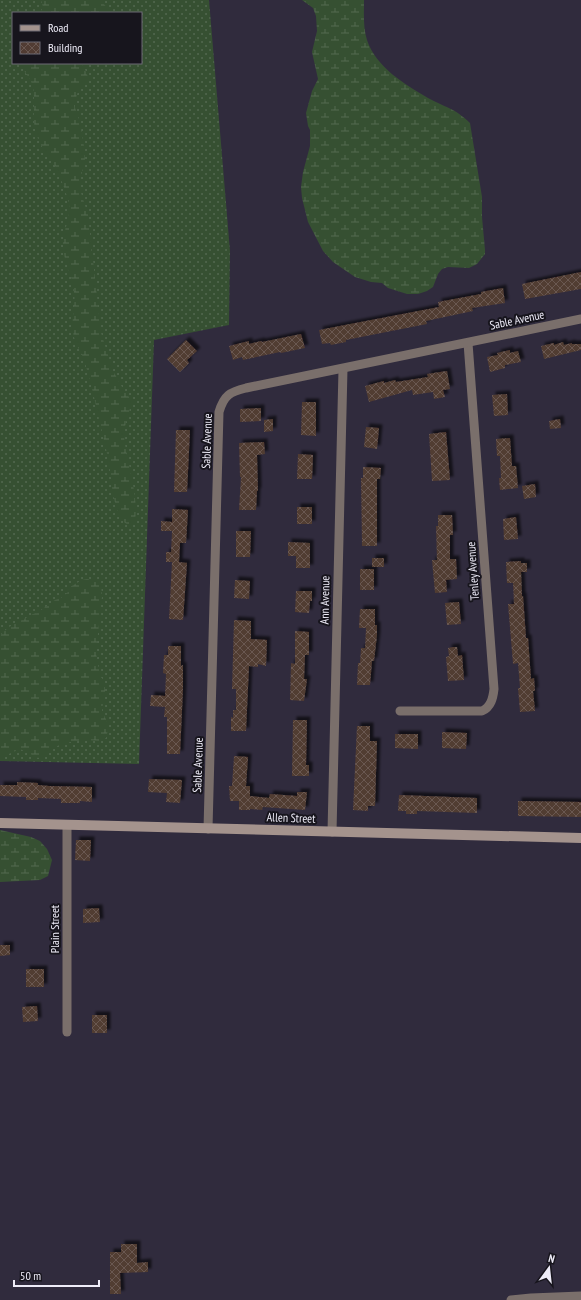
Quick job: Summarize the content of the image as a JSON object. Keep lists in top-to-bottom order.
{
  "streets": {
    "street": [
      "Sable Avenue",
      "Tenley Avenue",
      "Ann Avenue",
      "Allen Street",
      "Plain Street"
    ]
  },
  "crossings": [
    ["Sable Avenue", "Tenley Avenue"],
    ["Sable Avenue", "Ann Avenue"],
    ["Sable Avenue", "Allen Street"],
    ["Ann Avenue", "Allen Street"],
    ["Allen Street", "Plain Street"]
  ],
  "legend": ["Road", "Building"],
  "scale_bar": "50 m",
  "north": "top"
}
